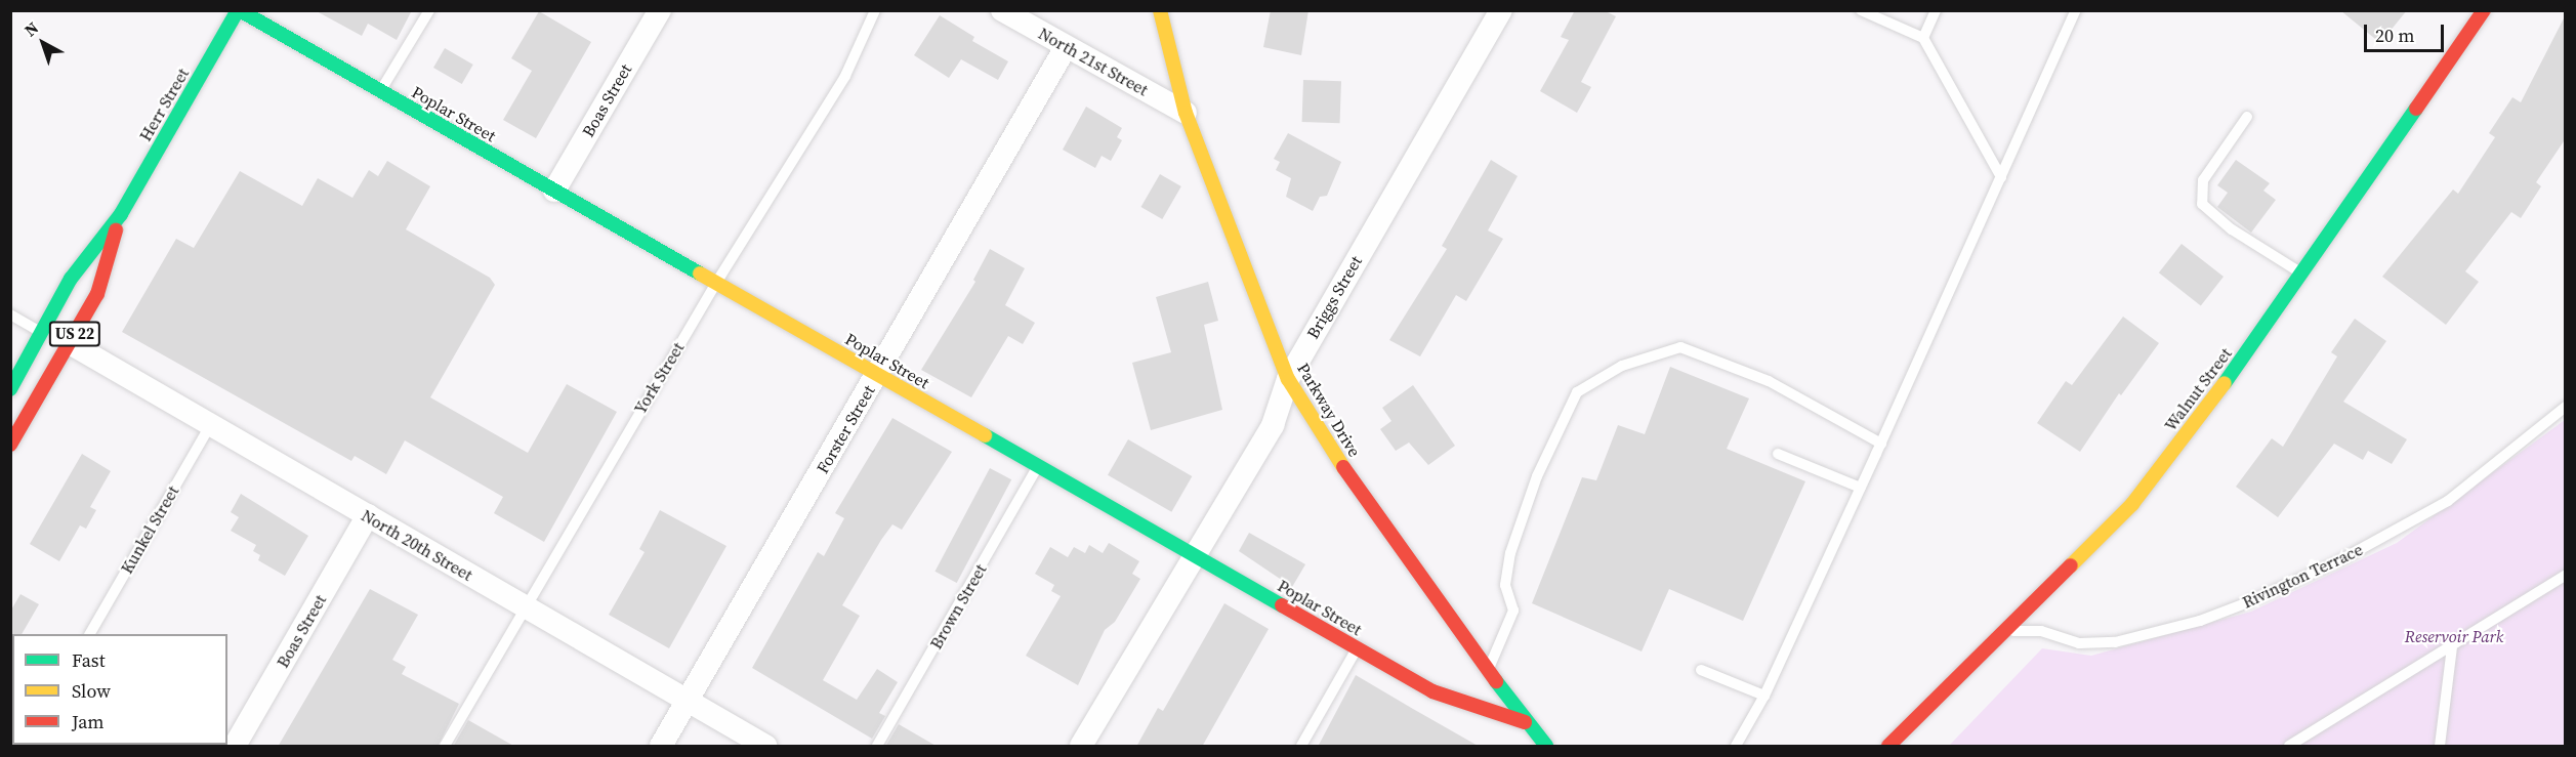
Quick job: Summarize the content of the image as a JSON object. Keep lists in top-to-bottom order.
{
  "streets": {
    "street": [
      "North 21st Street",
      "Boas Street",
      "Herr Street",
      "Poplar Street",
      "Briggs Street",
      "US 22",
      "Walnut Street",
      "Parkway Drive",
      "Forster Street",
      "North 20th Street"
    ],
    "lane": [
      "York Street",
      "Kunkel Street",
      "Rivington Terrace",
      "Brown Street"
    ]
  },
  "crossings": [
    ["North 21st Street", "Parkway Drive"],
    ["North 21st Street", "Forster Street"],
    ["Boas Street", "Poplar Street"],
    ["Boas Street", "North 20th Street"],
    ["Herr Street", "Poplar Street"],
    ["Herr Street", "North 20th Street"],
    ["Poplar Street", "Briggs Street"],
    ["Poplar Street", "York Street"],
    ["Poplar Street", "Parkway Drive"],
    ["Poplar Street", "Forster Street"],
    ["Poplar Street", "Brown Street"],
    ["Briggs Street", "Parkway Drive"],
    ["York Street", "North 20th Street"],
    ["Walnut Street", "Rivington Terrace"],
    ["Forster Street", "North 20th Street"],
    ["Kunkel Street", "North 20th Street"]
  ],
  "parks": ["Reservoir Park"],
  "legend": ["Fast", "Slow", "Jam"],
  "scale_bar": "20 m",
  "north": "top left"
}
